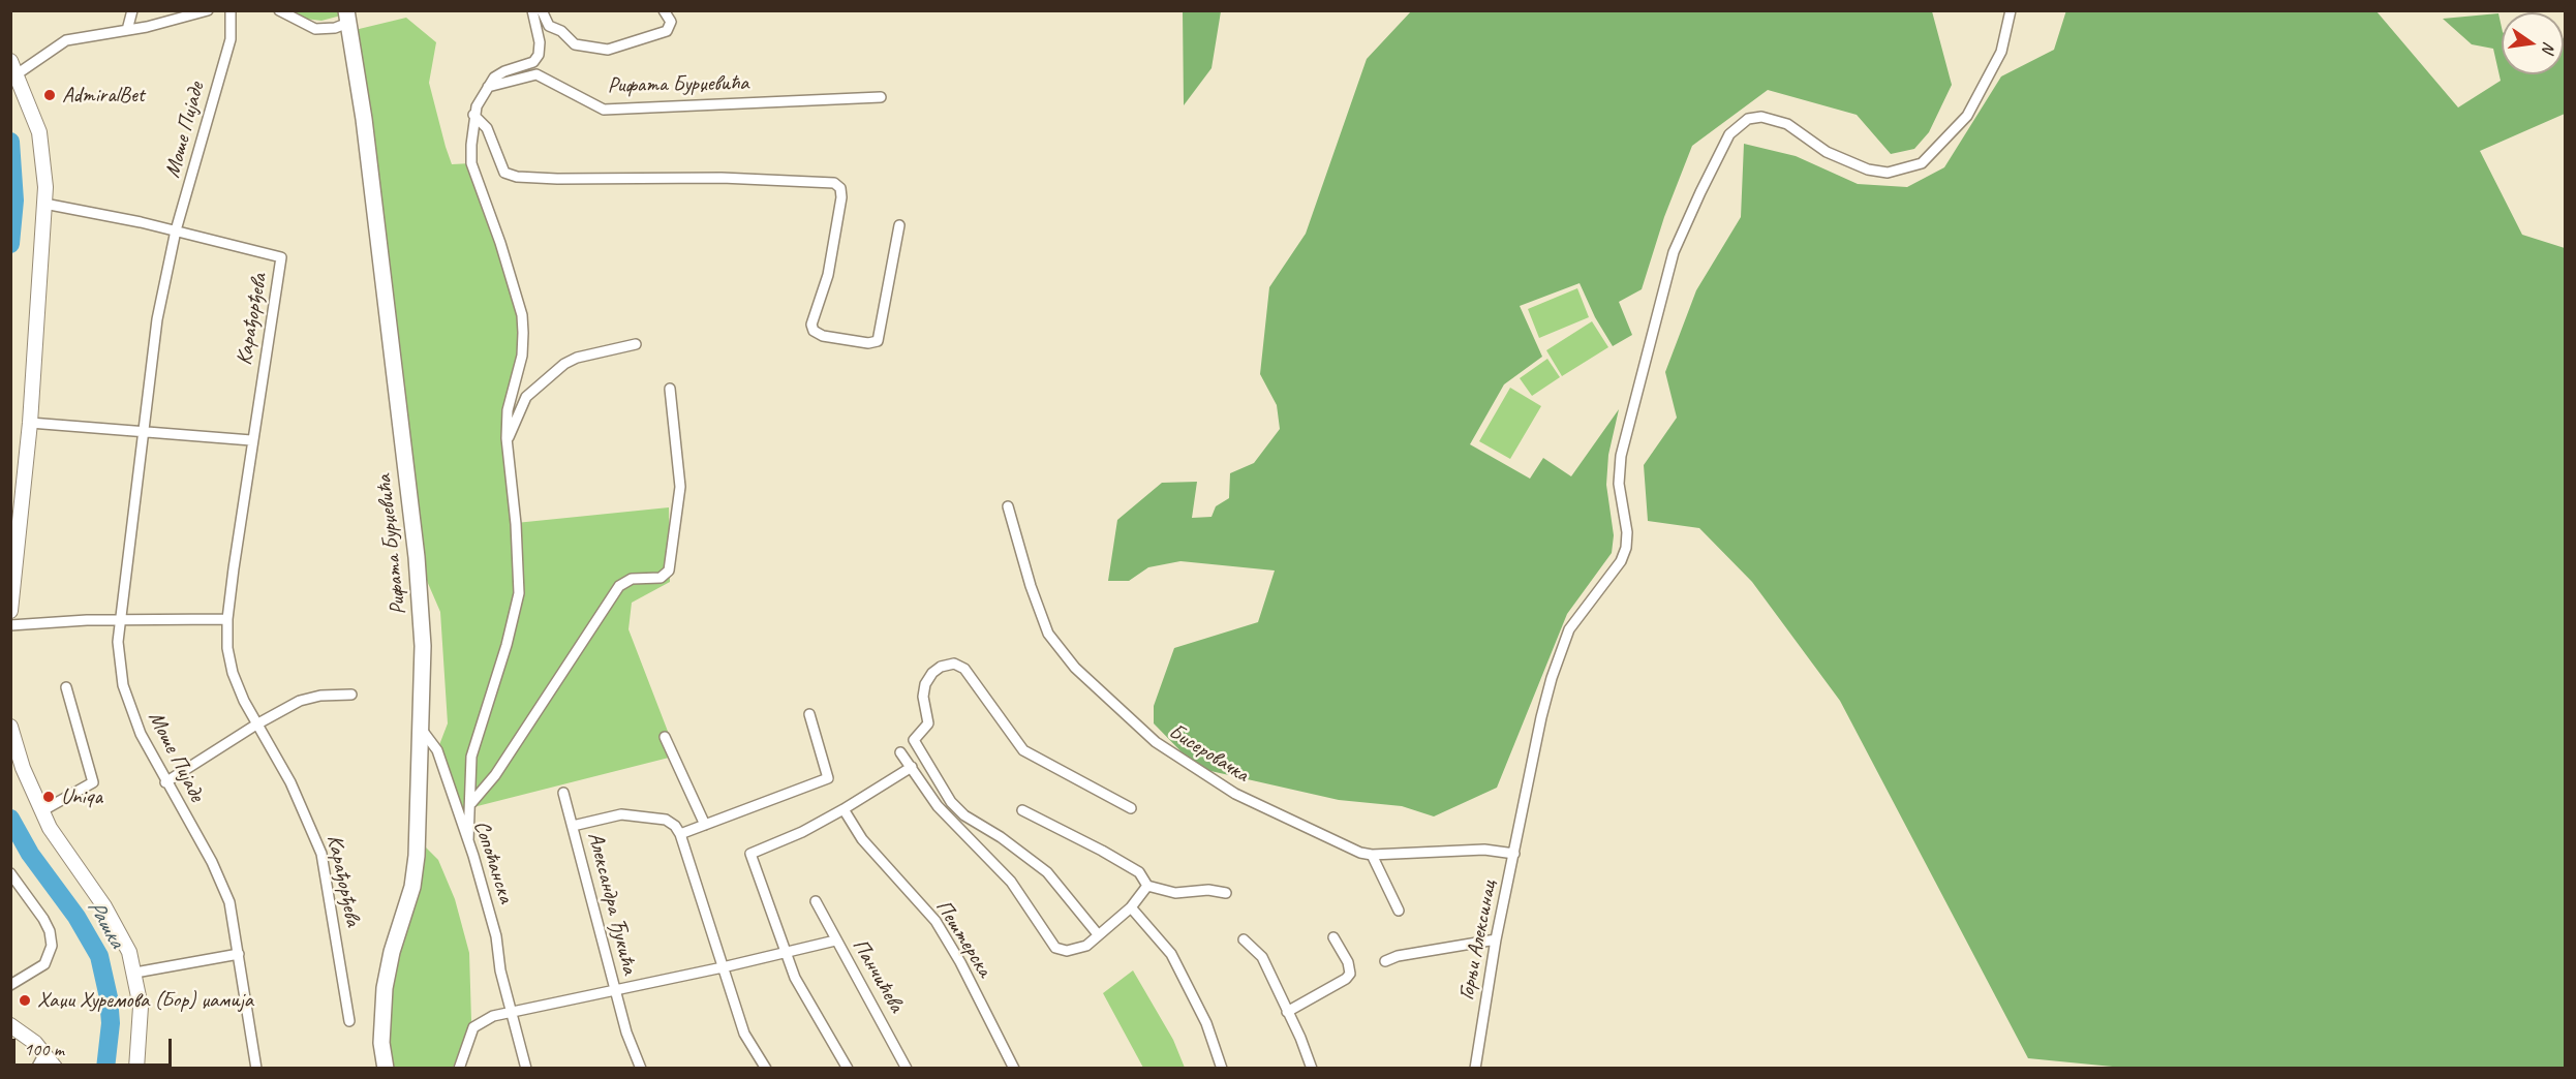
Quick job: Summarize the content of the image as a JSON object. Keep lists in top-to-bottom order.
{
  "streets": {
    "main road": ["Рифата Бурџевића"],
    "street": [
      "Моше Пијаде",
      "Карађорђева",
      "Бисеровачка",
      "Сопоћанска",
      "Александра Ђукића",
      "Пештерска",
      "Горњи Алексинац",
      "Панчићева"
    ]
  },
  "crossings": [
    ["Рифата Бурџевића", "Сопоћанска"],
    ["Моше Пијаде", "Карађорђева"],
    ["Бисеровачка", "Горњи Алексинац"],
    ["Александра Ђукића", "Панчићева"]
  ],
  "water": ["Рашка"],
  "places": ["AdmiralBet", "Uniqa", "Хаџи Хуремова (Бор) џамија"],
  "scale_bar": "100 m",
  "north": "right"
}
